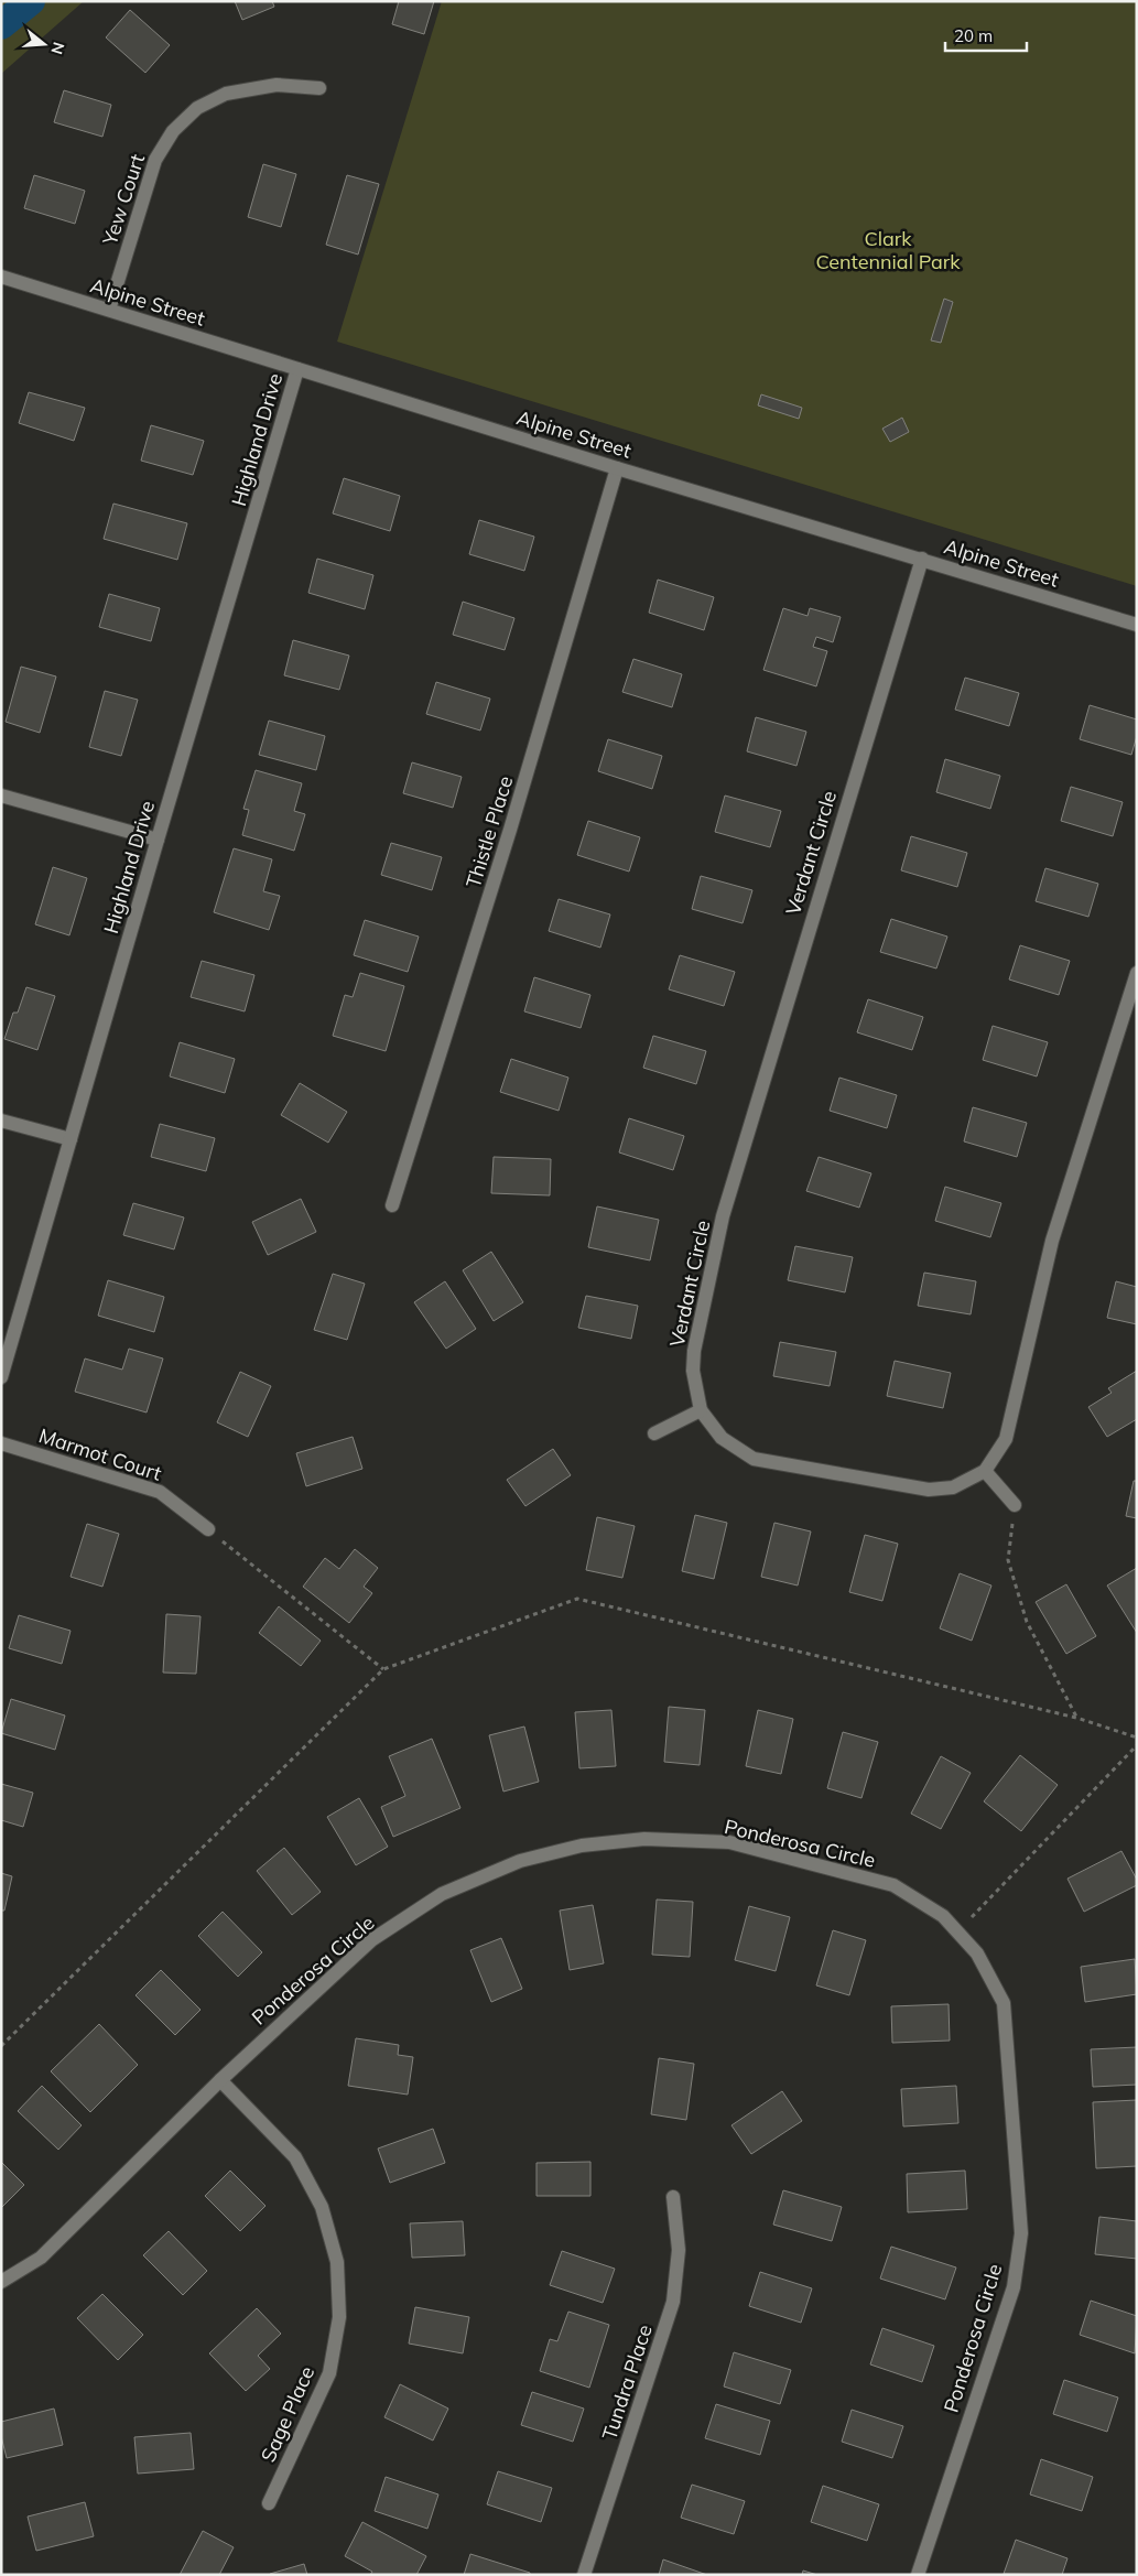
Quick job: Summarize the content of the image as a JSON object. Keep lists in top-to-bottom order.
{
  "streets": {
    "street": [
      "Yew Court",
      "Alpine Street",
      "Highland Drive",
      "Thistle Place",
      "Verdant Circle",
      "Marmot Court",
      "Ponderosa Circle",
      "Tundra Place",
      "Sage Place"
    ]
  },
  "crossings": [
    ["Yew Court", "Alpine Street"],
    ["Alpine Street", "Highland Drive"],
    ["Alpine Street", "Thistle Place"],
    ["Alpine Street", "Verdant Circle"],
    ["Ponderosa Circle", "Sage Place"]
  ],
  "parks": ["Clark Centennial Park"],
  "scale_bar": "20 m",
  "north": "right"
}
